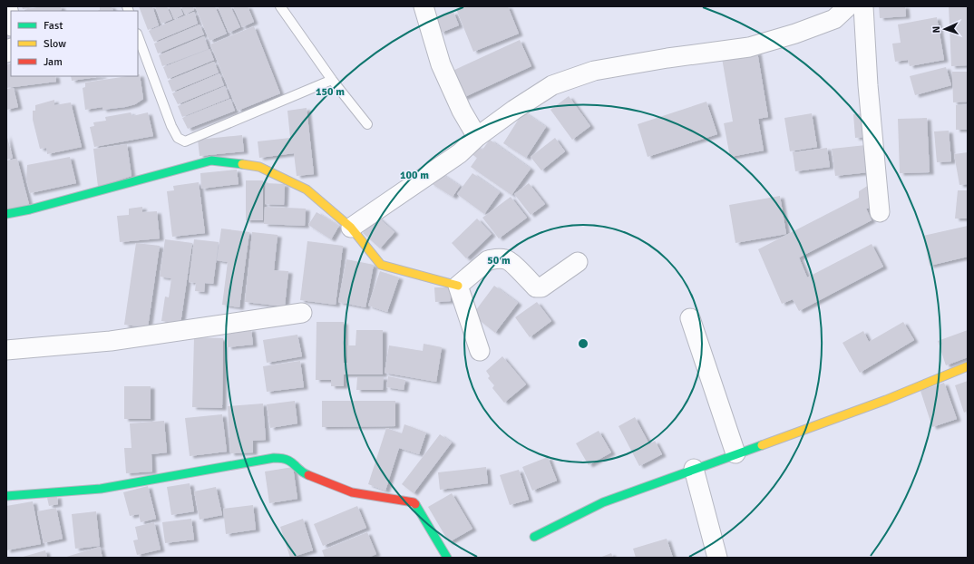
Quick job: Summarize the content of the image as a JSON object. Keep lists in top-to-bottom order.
{
  "legend": ["Fast", "Slow", "Jam"],
  "north": "left",
  "rings": ["150 m", "100 m", "50 m"]
}
